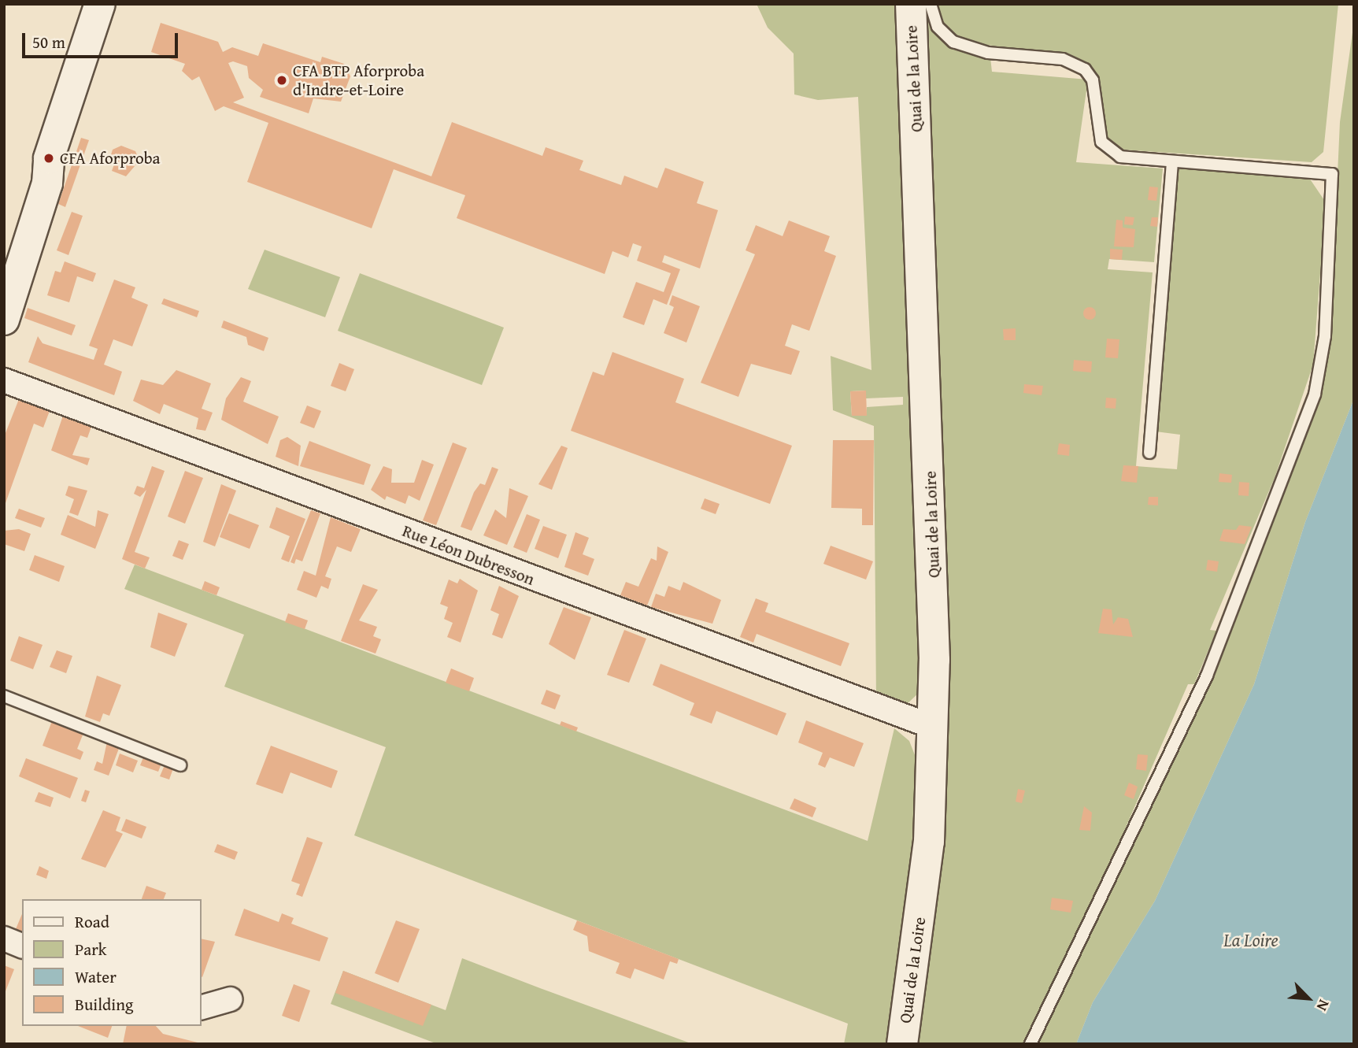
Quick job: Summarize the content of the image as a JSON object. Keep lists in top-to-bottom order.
{
  "streets": {
    "main road": ["Quai de la Loire"],
    "street": ["Rue Léon Dubresson"]
  },
  "crossings": [
    ["Quai de la Loire", "Rue Léon Dubresson"]
  ],
  "water": ["La Loire"],
  "places": ["CFA BTP Aforproba d'Indre-et-Loire", "CFA Aforproba"],
  "legend": [
    "Road",
    "Park",
    "Water",
    "Building"
  ],
  "scale_bar": "50 m",
  "north": "bottom right"
}
